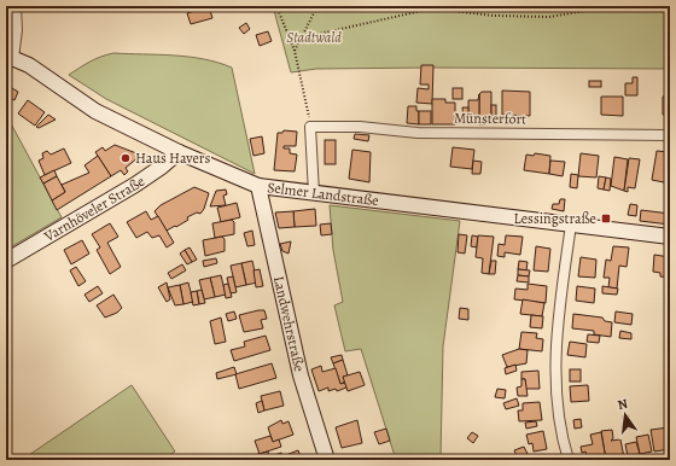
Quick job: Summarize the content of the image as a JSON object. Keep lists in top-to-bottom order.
{
  "streets": {
    "main road": ["Selmer Landstraße", "Varnhöveler Straße", "Landwehrstraße"],
    "street": ["Münsterfort"]
  },
  "crossings": [
    ["Selmer Landstraße", "Varnhöveler Straße"],
    ["Selmer Landstraße", "Landwehrstraße"]
  ],
  "parks": ["Stadtwald"],
  "places": {
    "other": ["Haus Havers"],
    "transit": ["Lessingstraße"]
  },
  "north": "top"
}
